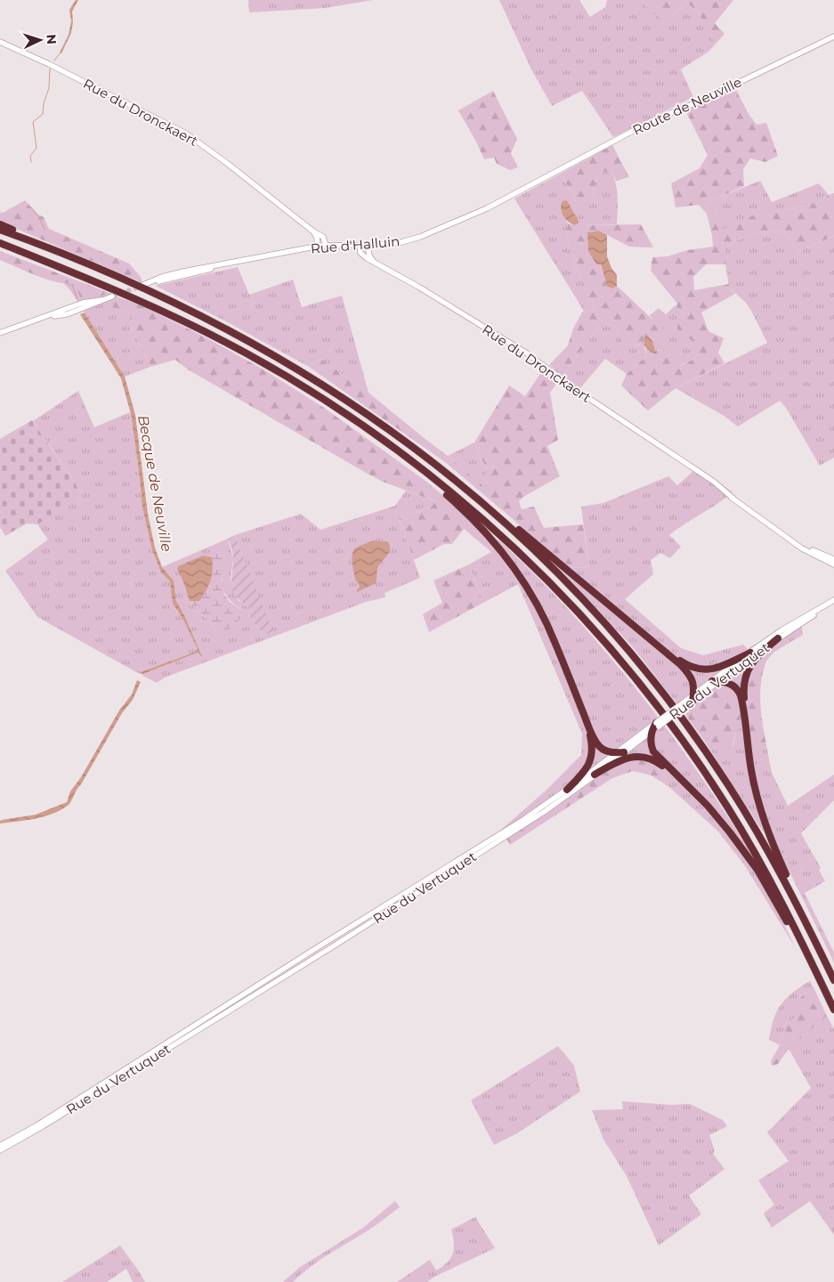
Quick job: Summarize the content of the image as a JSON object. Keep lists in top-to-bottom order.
{
  "streets": {
    "main road": [
      "Route de Neuville",
      "Rue du Dronckaert",
      "Rue d'Halluin",
      "Rue du Vertuquet"
    ]
  },
  "crossings": [
    ["Route de Neuville", "Rue d'Halluin"],
    ["Rue du Dronckaert", "Rue d'Halluin"]
  ],
  "water": ["Becque de Neuville"],
  "north": "right"
}
